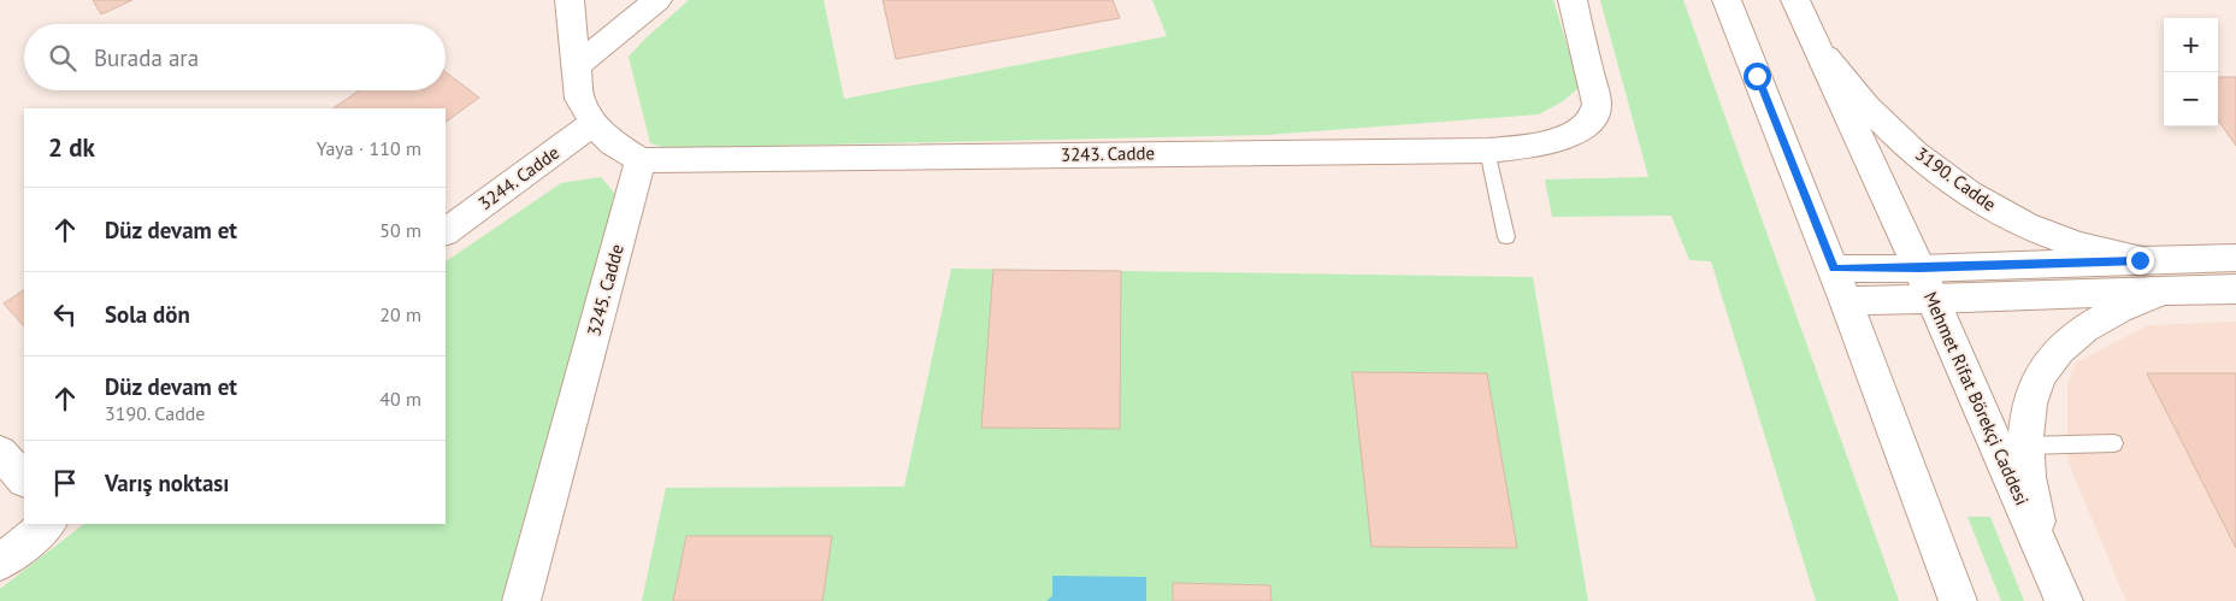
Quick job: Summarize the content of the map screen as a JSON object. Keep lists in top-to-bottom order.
{
  "streets": {
    "street": [
      "3243. Cadde",
      "3244. Cadde",
      "3190. Cadde",
      "3245. Cadde",
      "Mehmet Rifat Börekçi Caddesi"
    ]
  },
  "crossings": [
    ["3243. Cadde", "3245. Cadde"],
    ["3190. Cadde", "Mehmet Rifat Börekçi Caddesi"]
  ],
  "page": {
    "map_buttons": ["+", "−"],
    "search": "Burada ara",
    "heading": ["2 dk", "Yaya · 110 m"],
    "list": [
      ["Düz devam et", "50 m"],
      ["Sola dön", "20 m"],
      ["Düz devam et", "3190. Cadde", "40 m"],
      "Varış noktası"
    ]
  }
}
